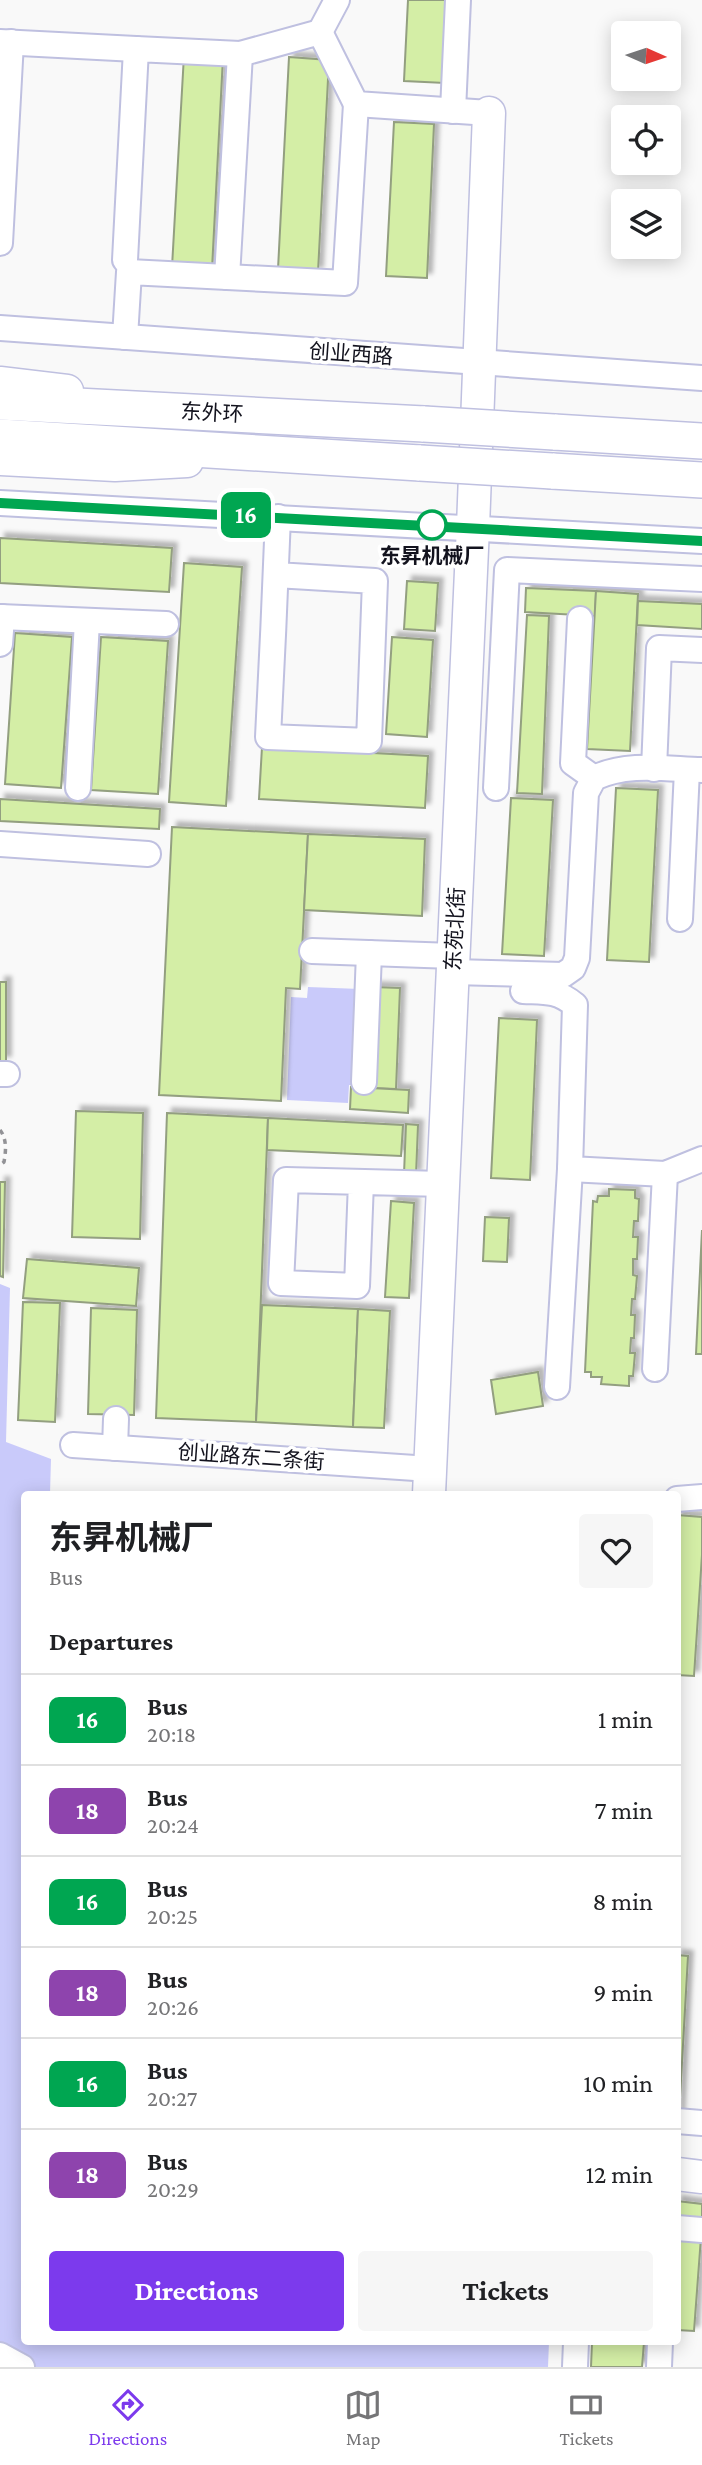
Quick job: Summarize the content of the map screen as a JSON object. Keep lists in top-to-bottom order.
{
  "streets": {
    "highway": ["东外环"],
    "main road": ["东苑北街"],
    "street": ["创业西路", "创业路东二条街"]
  },
  "crossings": [
    ["创业西路", "东苑北街"],
    ["东苑北街", "创业路东二条街"]
  ],
  "places": ["东昇机械厂"],
  "lines": ["bus line 16"],
  "north": "right",
  "page": {
    "on_map": "16",
    "heading": [
      ["东昇机械厂", "Bus"],
      "Departures"
    ],
    "list": [
      {
        "mark": "16",
        "name": "Bus",
        "note": "20:18",
        "value": "1 min"
      },
      {
        "mark": "18",
        "name": "Bus",
        "note": "20:24",
        "value": "7 min"
      },
      {
        "mark": "16",
        "name": "Bus",
        "note": "20:25",
        "value": "8 min"
      },
      {
        "mark": "18",
        "name": "Bus",
        "note": "20:26",
        "value": "9 min"
      },
      {
        "mark": "16",
        "name": "Bus",
        "note": "20:27",
        "value": "10 min"
      },
      {
        "mark": "18",
        "name": "Bus",
        "note": "20:29",
        "value": "12 min"
      }
    ],
    "buttons": ["Directions", "Tickets"],
    "tabs": ["Directions", "Map", "Tickets"]
  }
}
